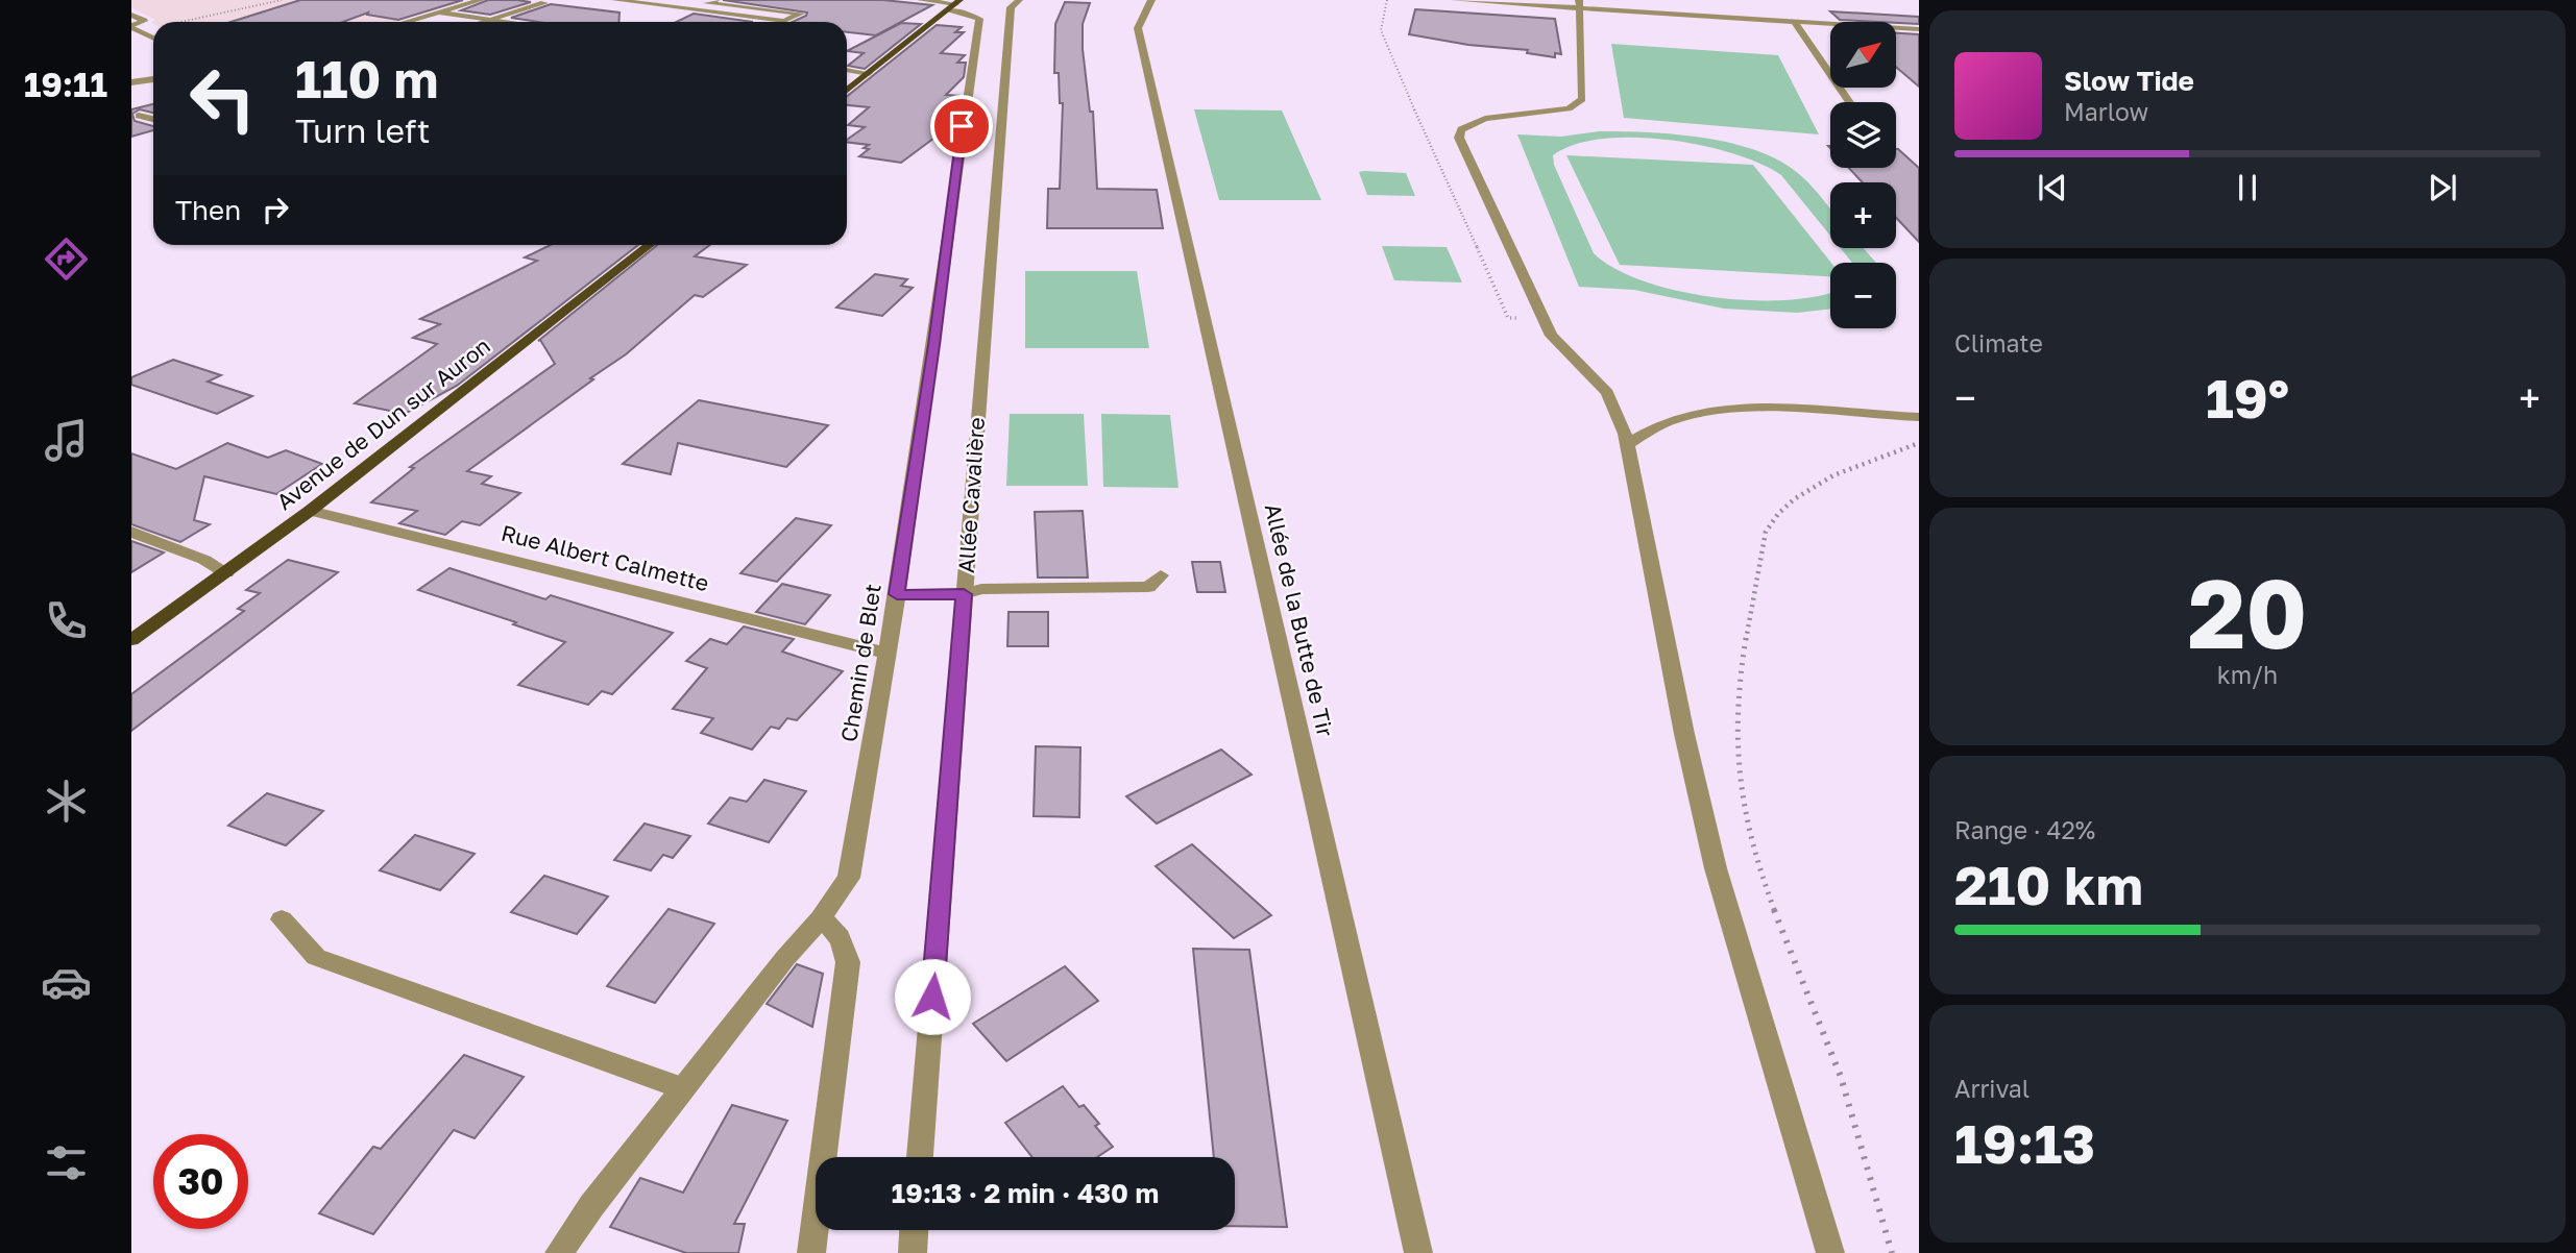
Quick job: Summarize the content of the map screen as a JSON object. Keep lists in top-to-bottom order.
{
  "streets": {
    "main road": ["Avenue de Dun sur Auron"],
    "street": [
      "Allée Cavalière",
      "Rue Albert Calmette",
      "Allée de la Butte de Tir",
      "Chemin de Blet"
    ]
  },
  "crossings": [
    ["Avenue de Dun sur Auron", "Rue Albert Calmette"],
    ["Rue Albert Calmette", "Chemin de Blet"]
  ],
  "north": "top right",
  "page": {
    "tabs": "19:11",
    "map_buttons": ["+", "−"],
    "turn": ["110 m", "Turn left"],
    "song": ["Slow Tide", "Marlow"],
    "then": "Then",
    "tile": [
      "Climate",
      ["20", "km/h"],
      ["Range · 42%", "210 km"],
      ["Arrival", "19:13"]
    ],
    "heat": ["−", "19°", "+"],
    "limit": "30",
    "trip": "19:13 · 2 min · 430 m"
  }
}
